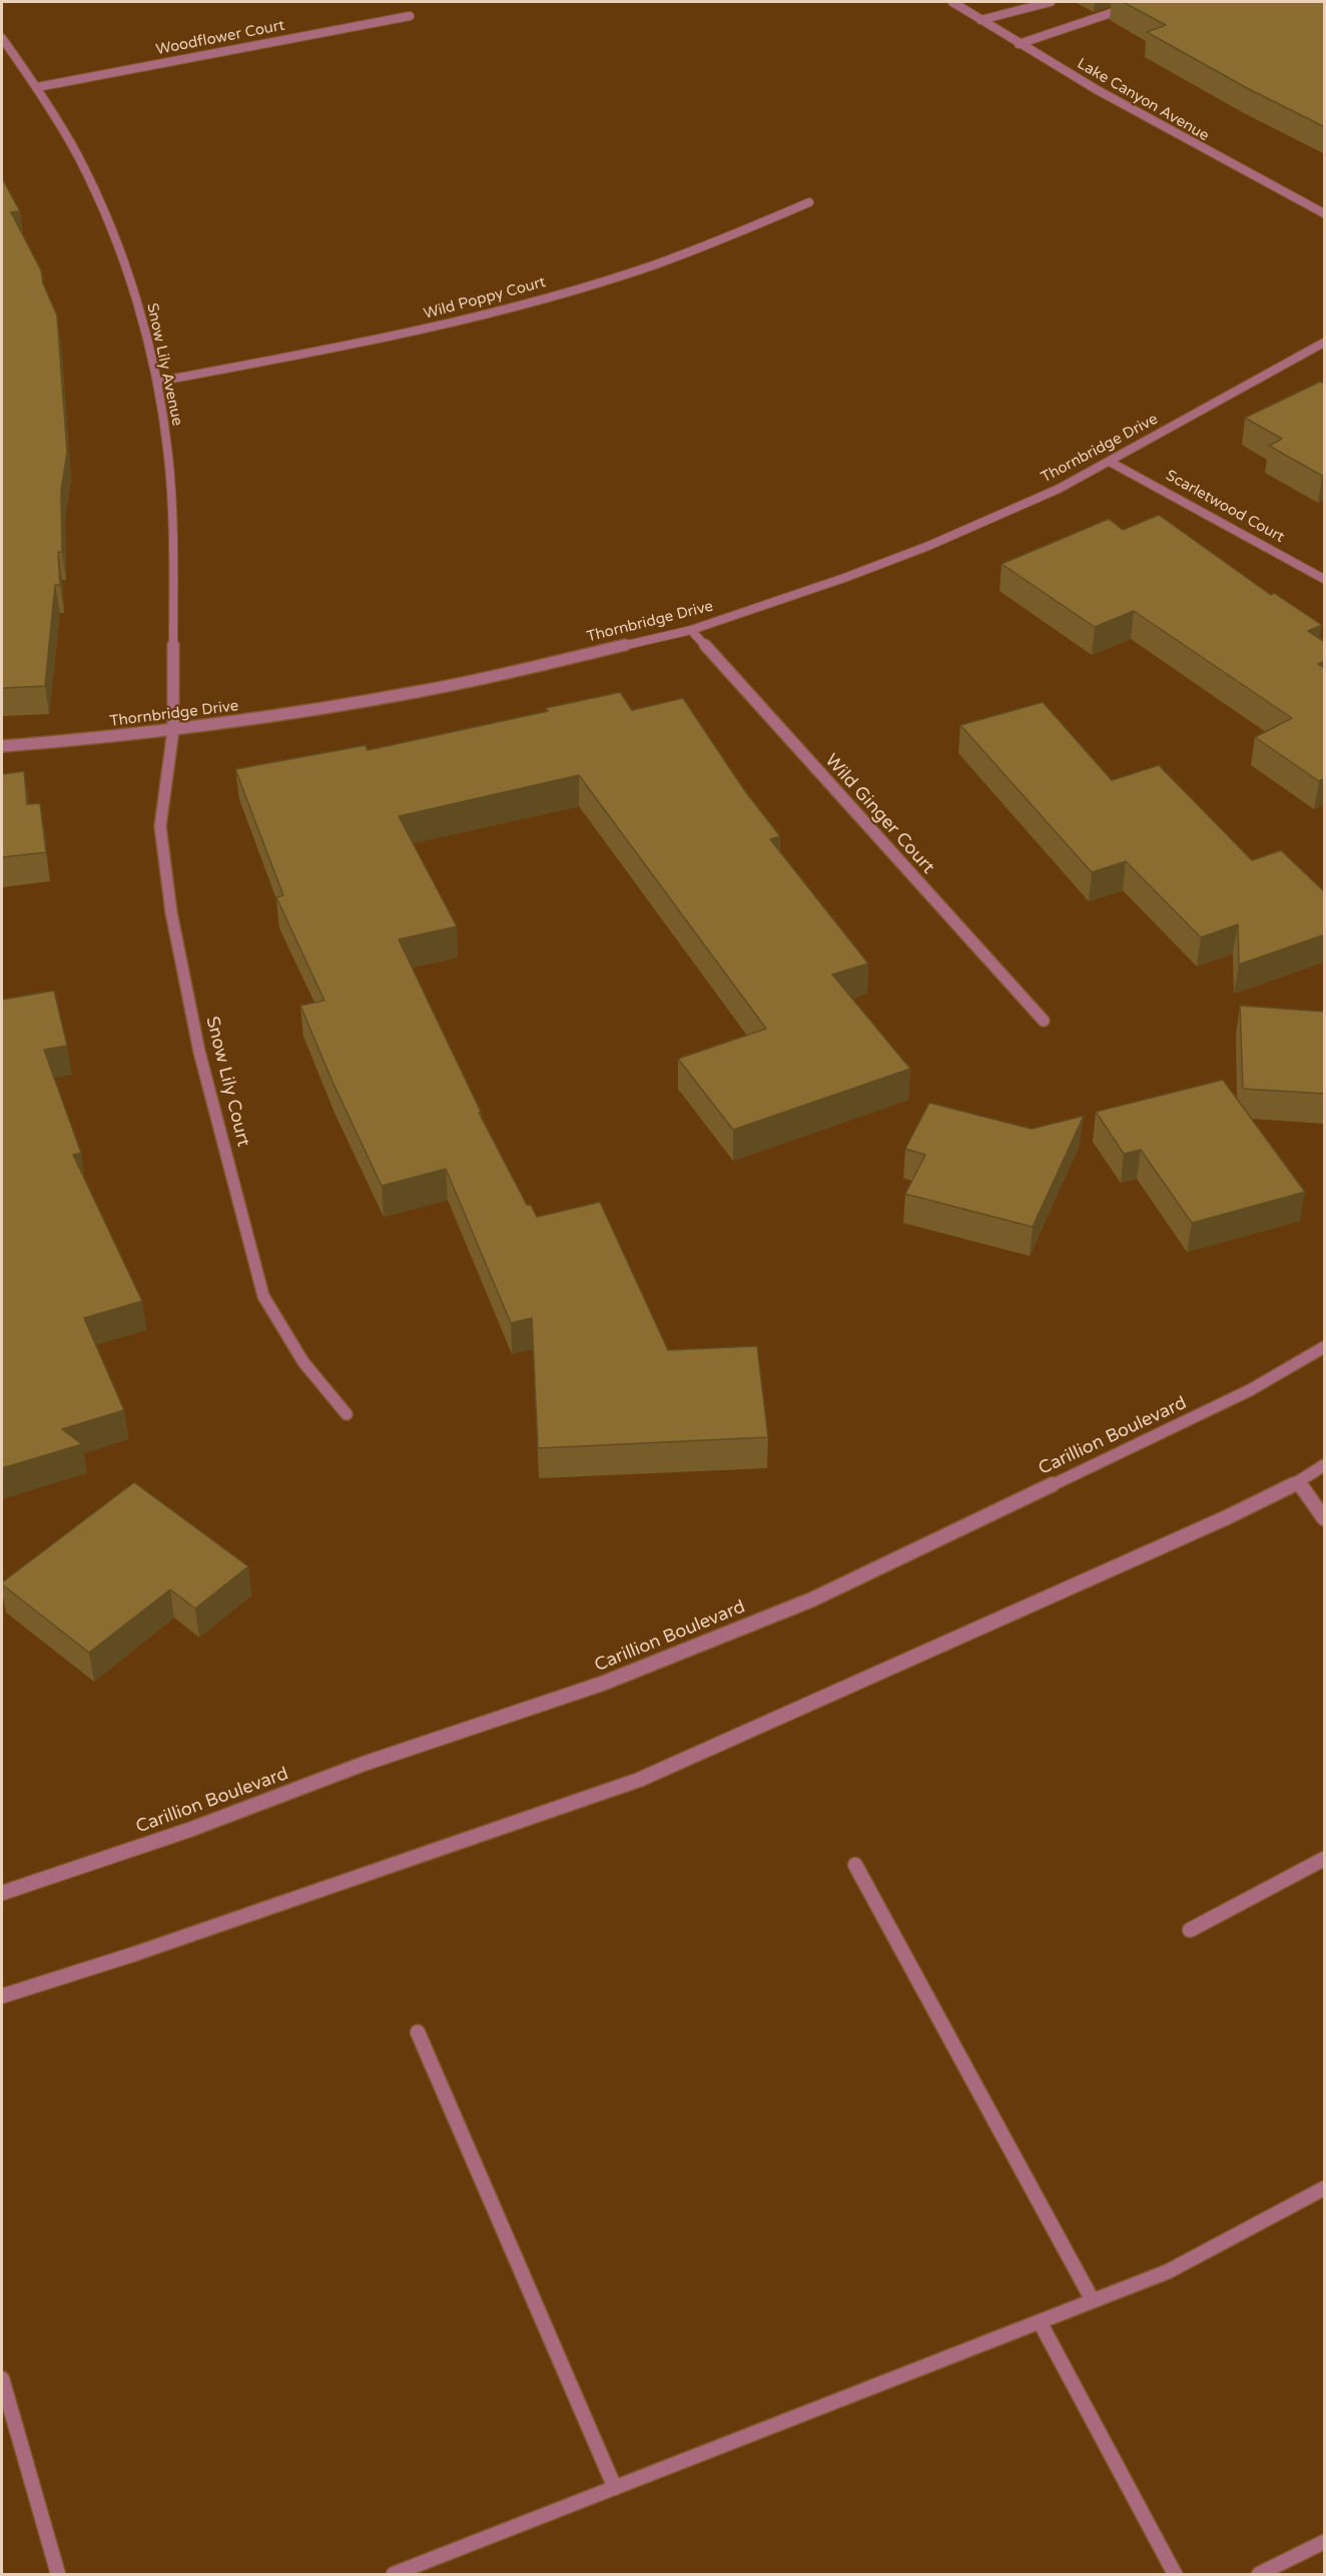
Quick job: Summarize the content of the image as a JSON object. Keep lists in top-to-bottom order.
{
  "streets": {
    "street": [
      "Woodflower Court",
      "Lake Canyon Avenue",
      "Wild Poppy Court",
      "Snow Lily Avenue",
      "Thornbridge Drive",
      "Scarletwood Court",
      "Wild Ginger Court",
      "Snow Lily Court",
      "Carillion Boulevard"
    ]
  },
  "crossings": [
    ["Woodflower Court", "Snow Lily Avenue"],
    ["Wild Poppy Court", "Snow Lily Avenue"],
    ["Snow Lily Avenue", "Thornbridge Drive"],
    ["Snow Lily Avenue", "Snow Lily Court"],
    ["Thornbridge Drive", "Scarletwood Court"],
    ["Thornbridge Drive", "Wild Ginger Court"],
    ["Thornbridge Drive", "Snow Lily Court"]
  ]
}
